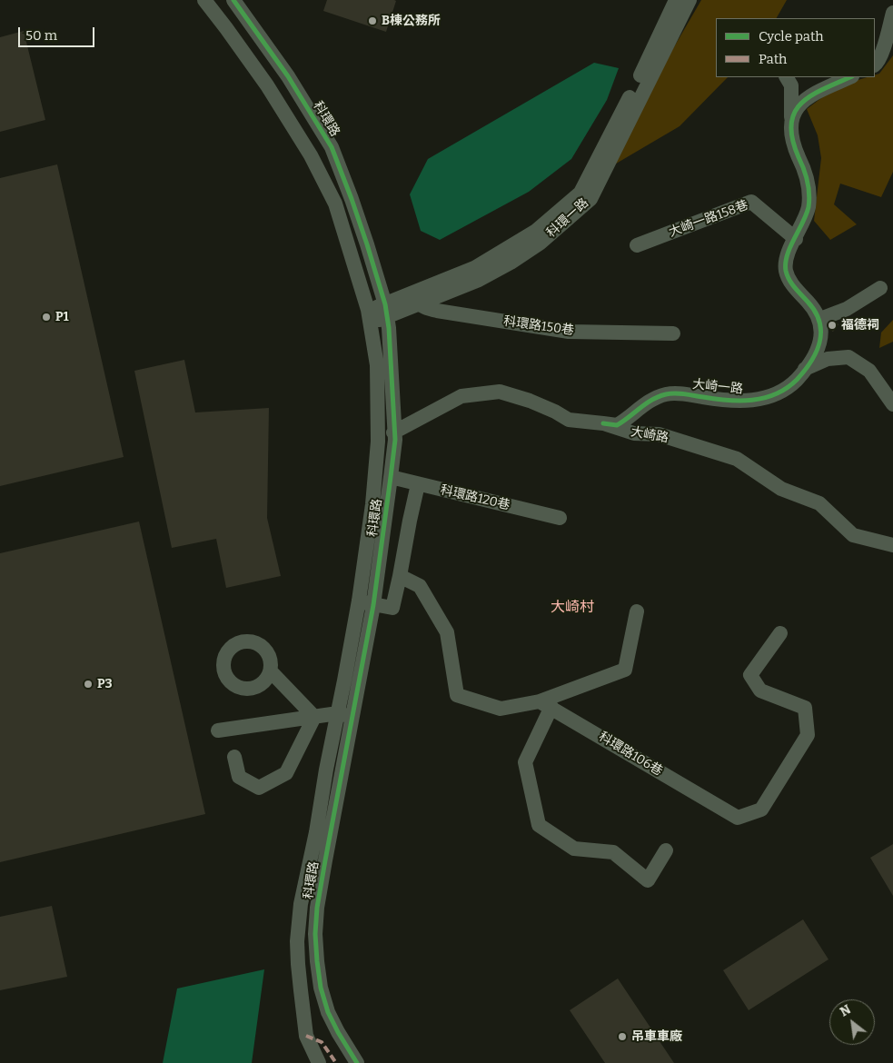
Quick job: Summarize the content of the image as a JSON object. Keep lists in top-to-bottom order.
{
  "streets": {
    "street": [
      "科環路",
      "科環一路",
      "大崎一路158巷",
      "科環路150巷",
      "大崎一路",
      "大崎路",
      "科環路120巷",
      "科環路106巷"
    ]
  },
  "crossings": [
    ["科環路", "科環一路"],
    ["科環路", "大崎路"],
    ["科環路", "科環路120巷"],
    ["科環一路", "科環路150巷"],
    ["大崎一路", "大崎路"]
  ],
  "districts": ["大崎村"],
  "places": [
    "B棟公務所",
    "P1",
    "福德祠",
    "P3",
    "吊車車廠"
  ],
  "legend": ["Cycle path", "Path"],
  "scale_bar": "50 m",
  "north": "top left"
}
